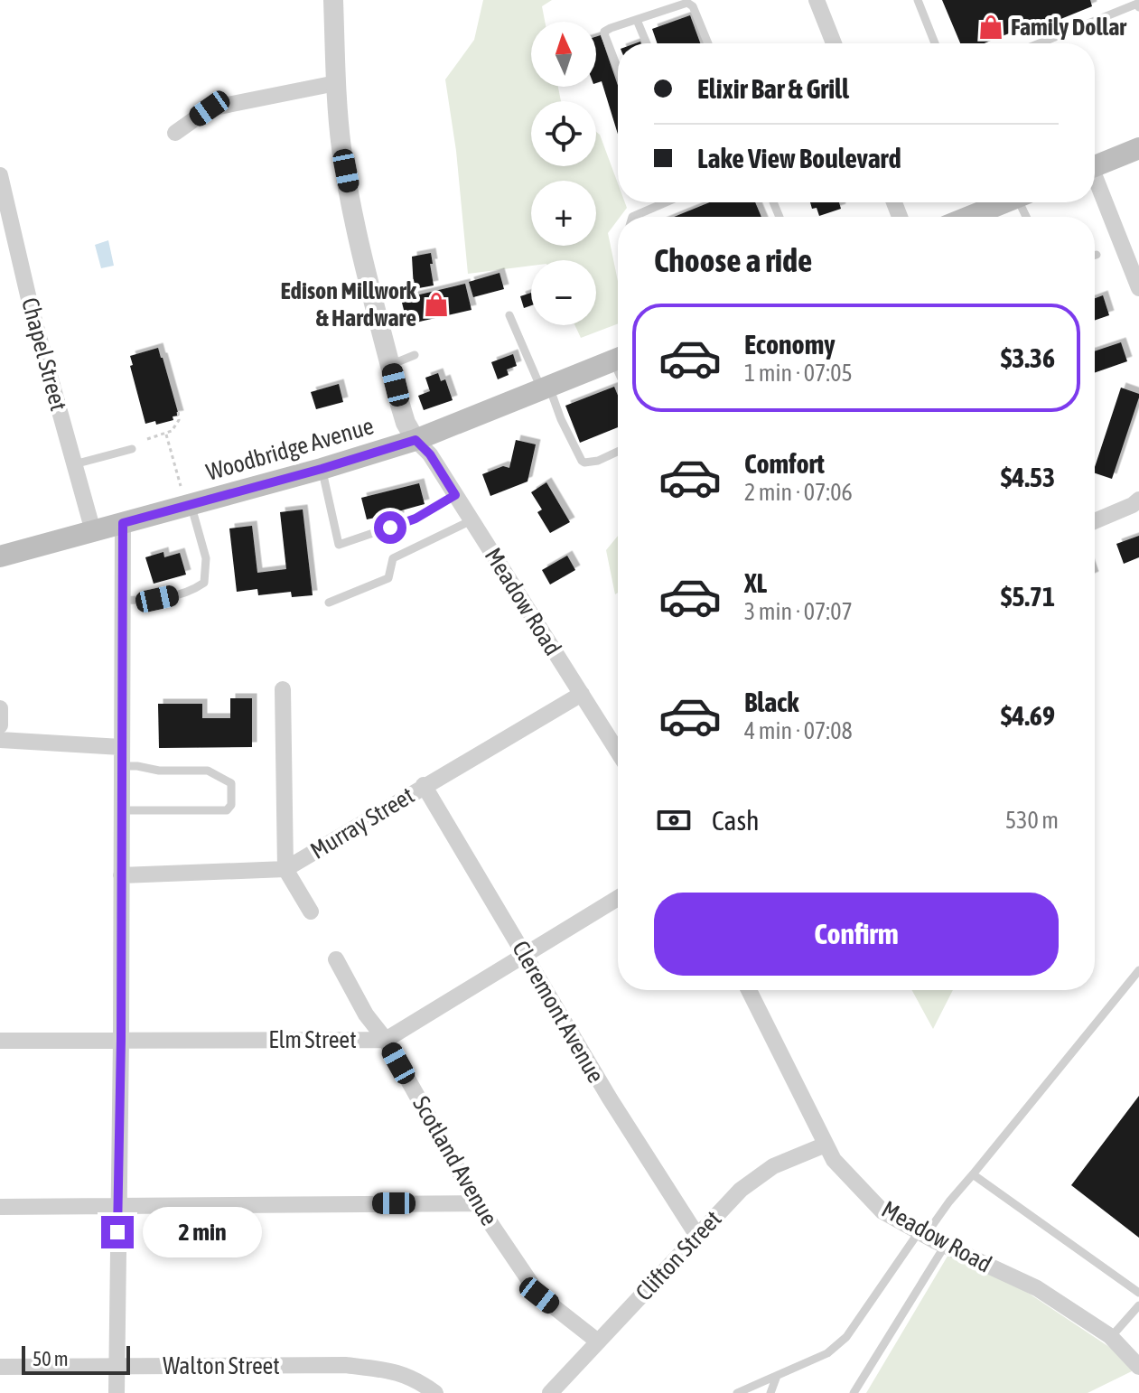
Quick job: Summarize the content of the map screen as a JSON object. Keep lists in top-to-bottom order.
{
  "streets": {
    "main road": ["Woodbridge Avenue"],
    "street": [
      "Chapel Street",
      "Meadow Road",
      "Murray Street",
      "Cleremont Avenue",
      "Elm Street",
      "Scotland Avenue",
      "Clifton Street",
      "Walton Street"
    ]
  },
  "crossings": [
    ["Chapel Street", "Woodbridge Avenue"],
    ["Woodbridge Avenue", "Meadow Road"],
    ["Meadow Road", "Murray Street"],
    ["Meadow Road", "Clifton Street"],
    ["Murray Street", "Cleremont Avenue"],
    ["Cleremont Avenue", "Elm Street"],
    ["Cleremont Avenue", "Clifton Street"],
    ["Elm Street", "Scotland Avenue"],
    ["Scotland Avenue", "Clifton Street"]
  ],
  "places": {
    "shop": ["Family Dollar", "Edison Millwork & Hardware"]
  },
  "scale_bar": "50 m",
  "north": "top",
  "page": {
    "map_buttons": ["+", "−"],
    "banner": ["Elixir Bar & Grill", "Lake View Boulevard"],
    "heading": "Choose a ride",
    "list": [
      {
        "name": "Economy",
        "note": "1 min · 07:05",
        "value": "$3.36"
      },
      {
        "name": "Comfort",
        "note": "2 min · 07:06",
        "value": "$4.53"
      },
      {
        "name": "XL",
        "note": "3 min · 07:07",
        "value": "$5.71"
      },
      {
        "name": "Black",
        "note": "4 min · 07:08",
        "value": "$4.69"
      }
    ],
    "pay": ["Cash", "530 m"],
    "buttons": "Confirm",
    "bubble": "2 min",
    "scale": "50 m"
  }
}
